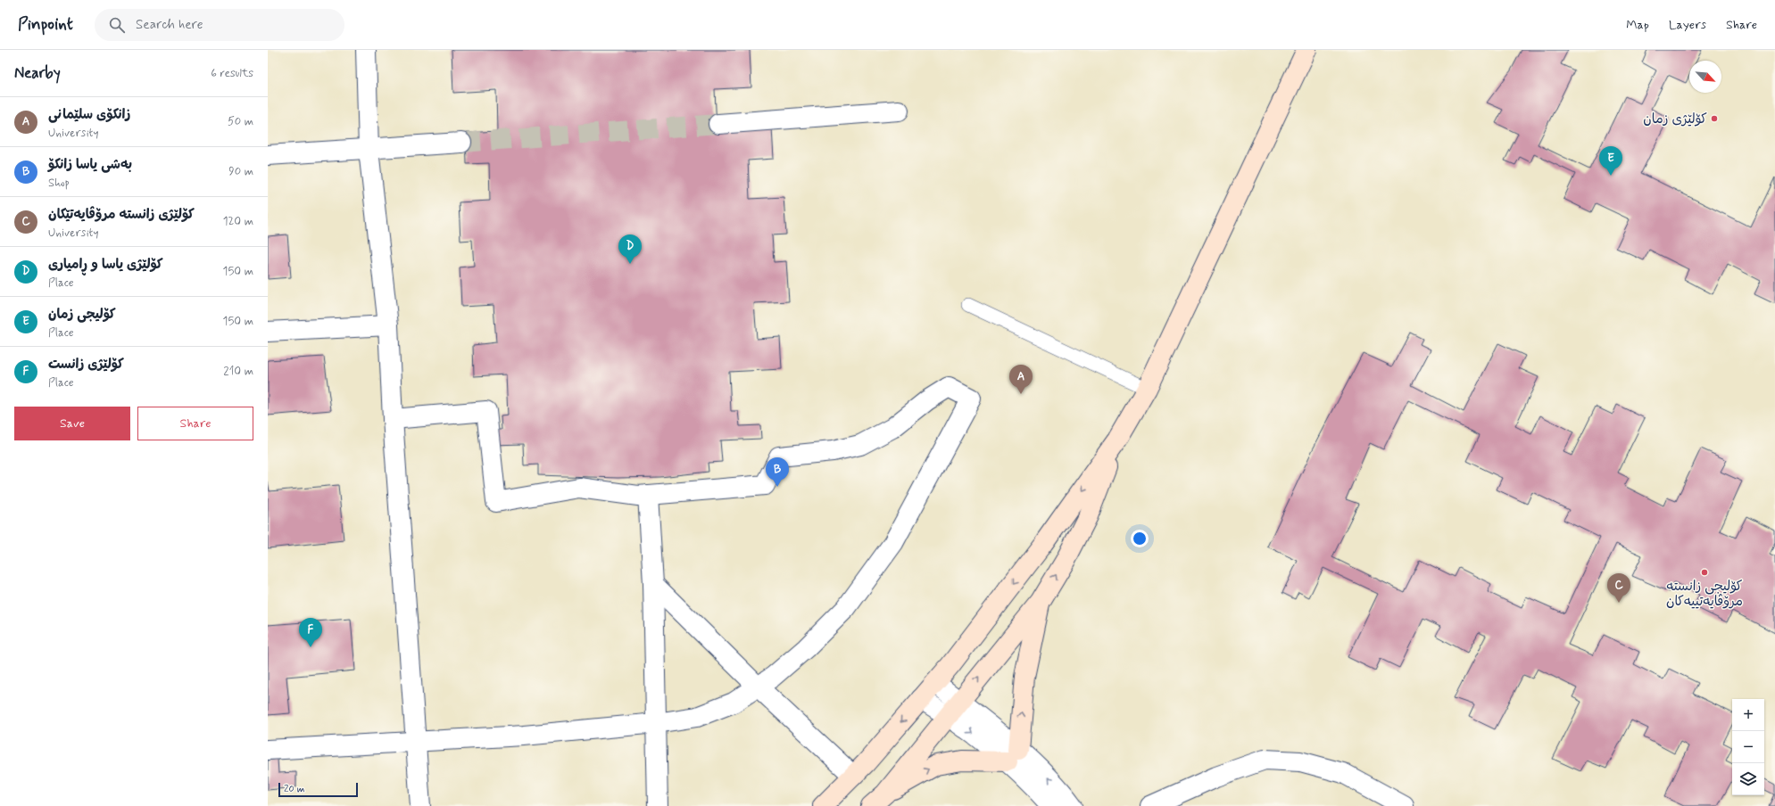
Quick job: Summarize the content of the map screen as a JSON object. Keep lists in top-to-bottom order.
{
  "places": ["کۆلێژی زمان", "کۆلیجی زانستە مرۆڤایەتییەکان"],
  "scale_bar": "20 m",
  "north": "bottom right",
  "page": {
    "header": "Pinpoint",
    "search": "Search here",
    "nav": ["Map", "Layers", "Share"],
    "heading": ["Nearby", "6 results"],
    "list": [
      {
        "mark": "A",
        "name": "زانکۆی سلێمانی",
        "note": "University",
        "value": "50 m"
      },
      {
        "mark": "B",
        "name": "بەشی یاسا زانکۆ",
        "note": "Shop",
        "value": "90 m"
      },
      {
        "mark": "C",
        "name": "کۆلێژی زانستە مرۆڤایەتێکان",
        "note": "University",
        "value": "120 m"
      },
      {
        "mark": "D",
        "name": "کۆلێژی یاسا و ڕامیاری",
        "note": "Place",
        "value": "150 m"
      },
      {
        "mark": "E",
        "name": "کۆلیجی زمان",
        "note": "Place",
        "value": "150 m"
      },
      {
        "mark": "F",
        "name": "کۆلێژی زانست",
        "note": "Place",
        "value": "210 m"
      }
    ],
    "pins": [
      "E",
      "D",
      "A",
      "B",
      "C",
      "F"
    ],
    "buttons": ["Save", "Share"],
    "map_buttons": ["+", "−"],
    "scale": "20 m"
  }
}
